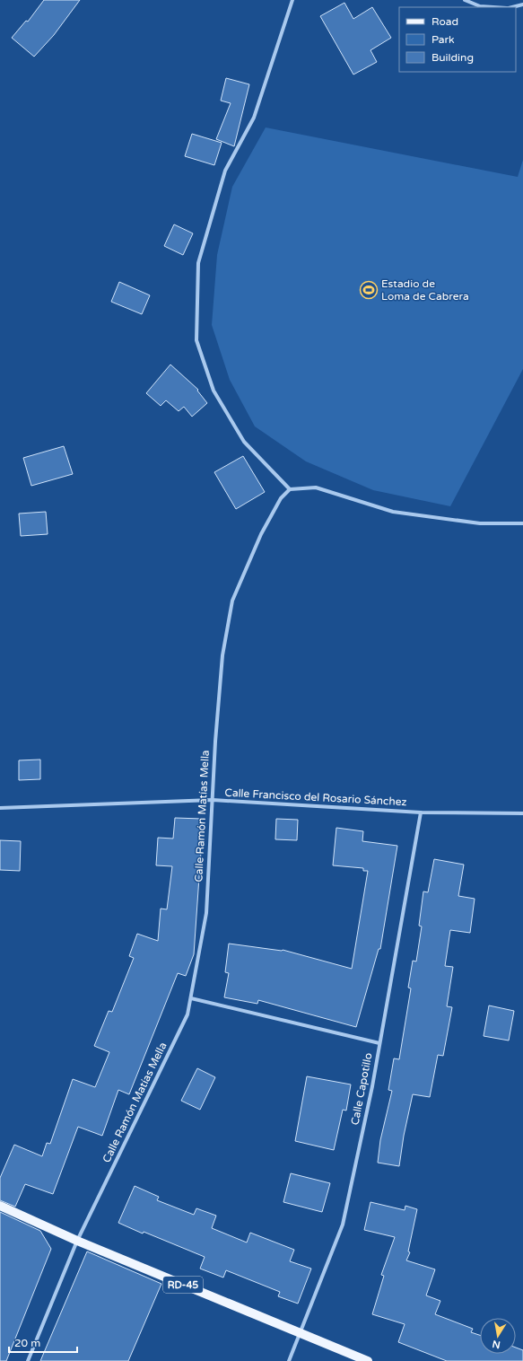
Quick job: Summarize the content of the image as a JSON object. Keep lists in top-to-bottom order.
{
  "streets": {
    "main road": ["RD-45"],
    "street": ["Calle Francisco del Rosario Sánchez", "Calle Ramón Matías Mella", "Calle Capotillo"]
  },
  "crossings": [
    ["Calle Francisco del Rosario Sánchez", "Calle Ramón Matías Mella"],
    ["Calle Francisco del Rosario Sánchez", "Calle Capotillo"],
    ["Calle Ramón Matías Mella", "RD-45"],
    ["Calle Capotillo", "RD-45"]
  ],
  "places": {
    "sports": ["Estadio de Loma de Cabrera"]
  },
  "legend": ["Road", "Park", "Building"],
  "scale_bar": "20 m",
  "north": "bottom"
}
